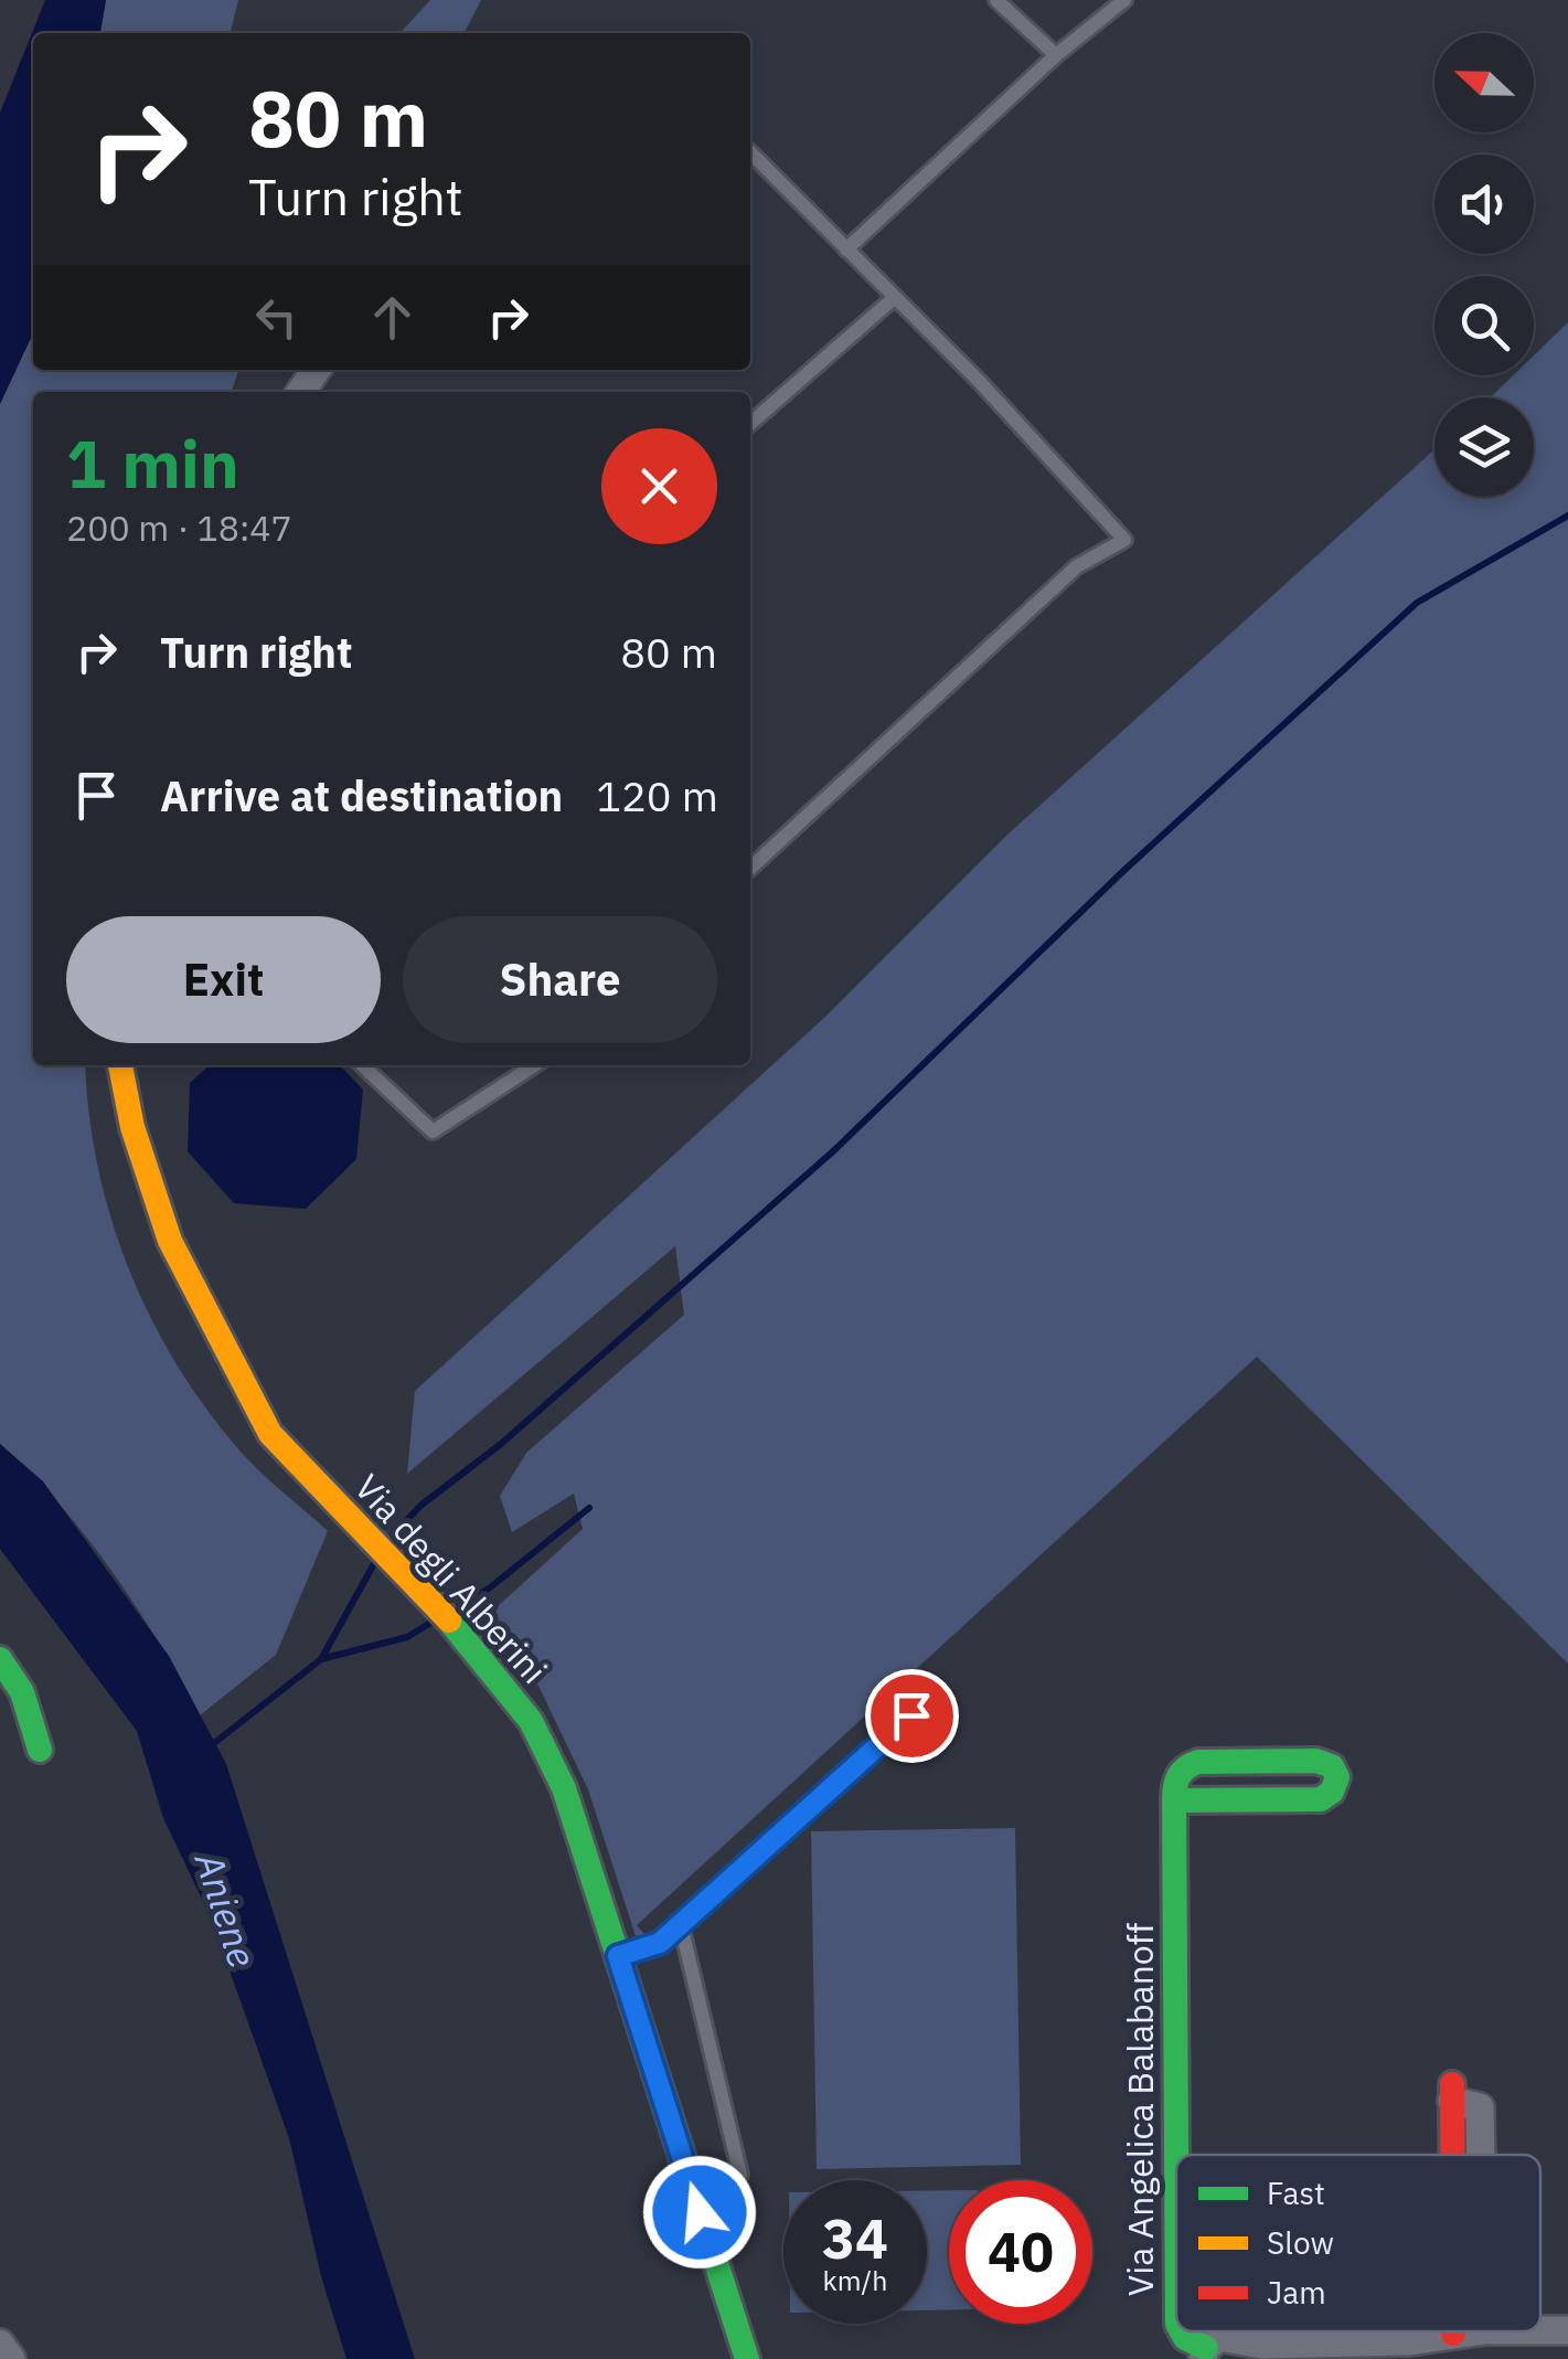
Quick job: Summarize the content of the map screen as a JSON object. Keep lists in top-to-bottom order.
{
  "streets": {
    "street": ["Via degli Alberini", "Via Angelica Balabanoff"]
  },
  "water": ["Aniene"],
  "legend": ["Fast", "Slow", "Jam"],
  "north": "left",
  "page": {
    "turn": ["80 m", "Turn right"],
    "heading": ["1 min", "200 m · 18:47"],
    "list": [
      {
        "name": "Turn right",
        "value": "80 m"
      },
      {
        "name": "Arrive at destination",
        "value": "120 m"
      }
    ],
    "buttons": ["Exit", "Share"],
    "speed": "34 km/h",
    "limit": "40"
  }
}
